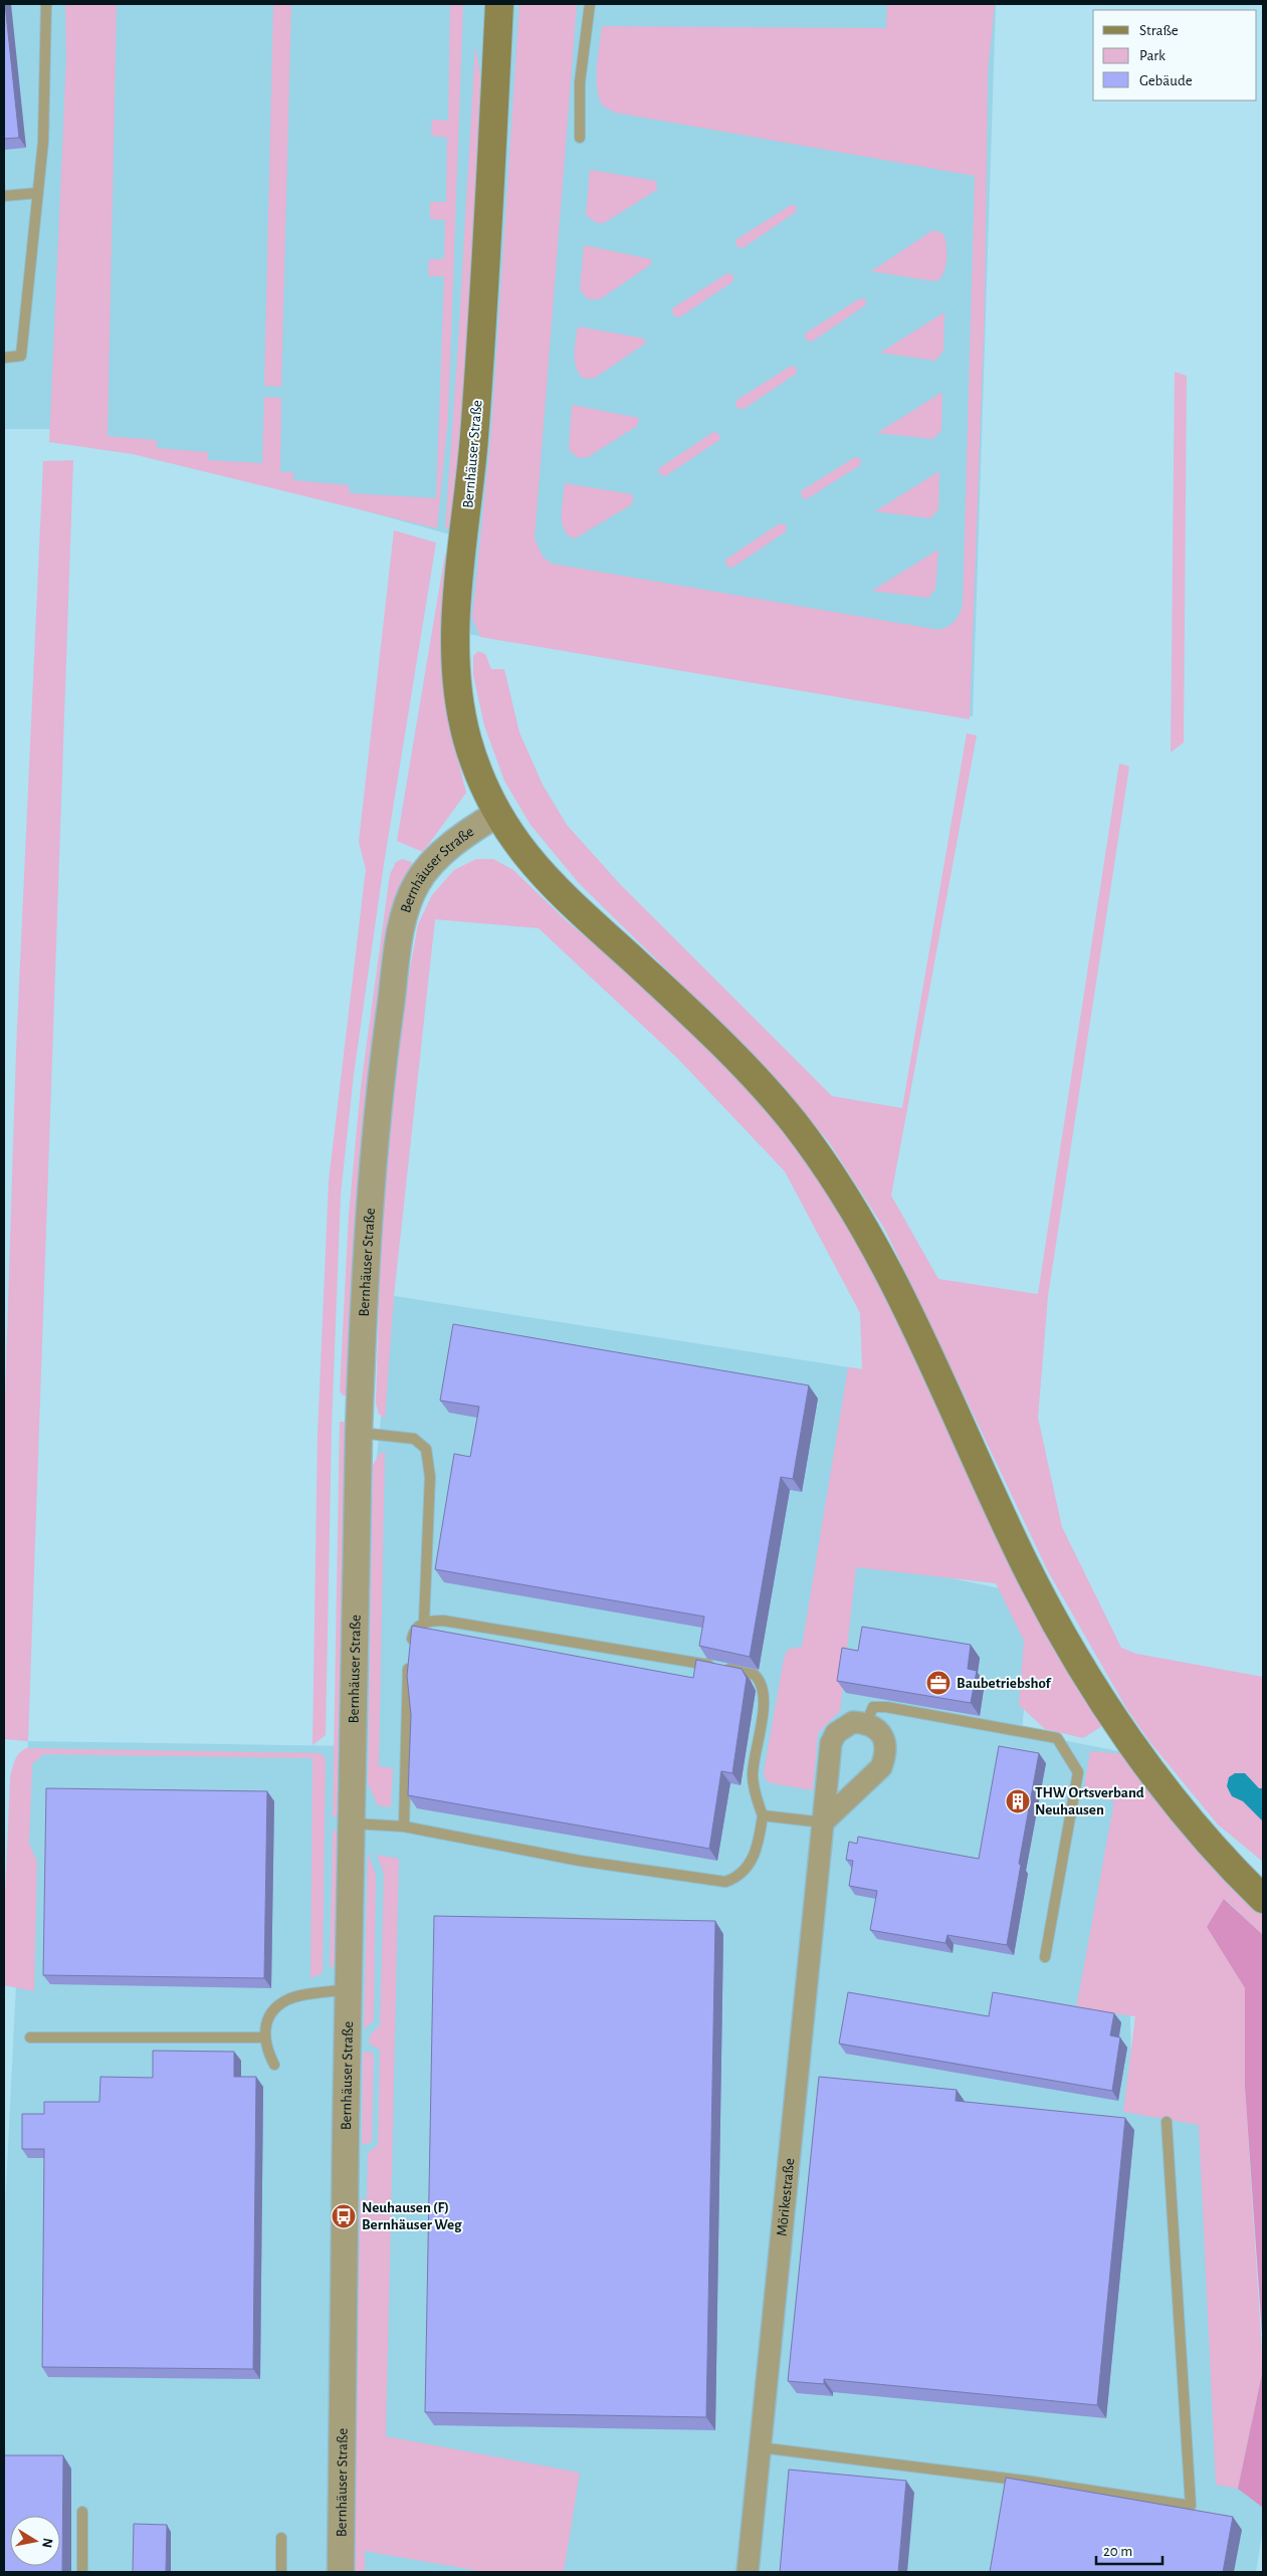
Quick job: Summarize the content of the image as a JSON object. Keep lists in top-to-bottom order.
{
  "streets": {
    "main road": ["Bernhäuser Straße"],
    "street": ["Mörikestraße"]
  },
  "places": {
    "office": ["Baubetriebshof"],
    "building": ["THW Ortsverband Neuhausen"],
    "bus stop": ["Neuhausen (F) Bernhäuser Weg"]
  },
  "legend": ["Straße", "Park", "Gebäude"],
  "scale_bar": "20 m",
  "north": "right"
}
